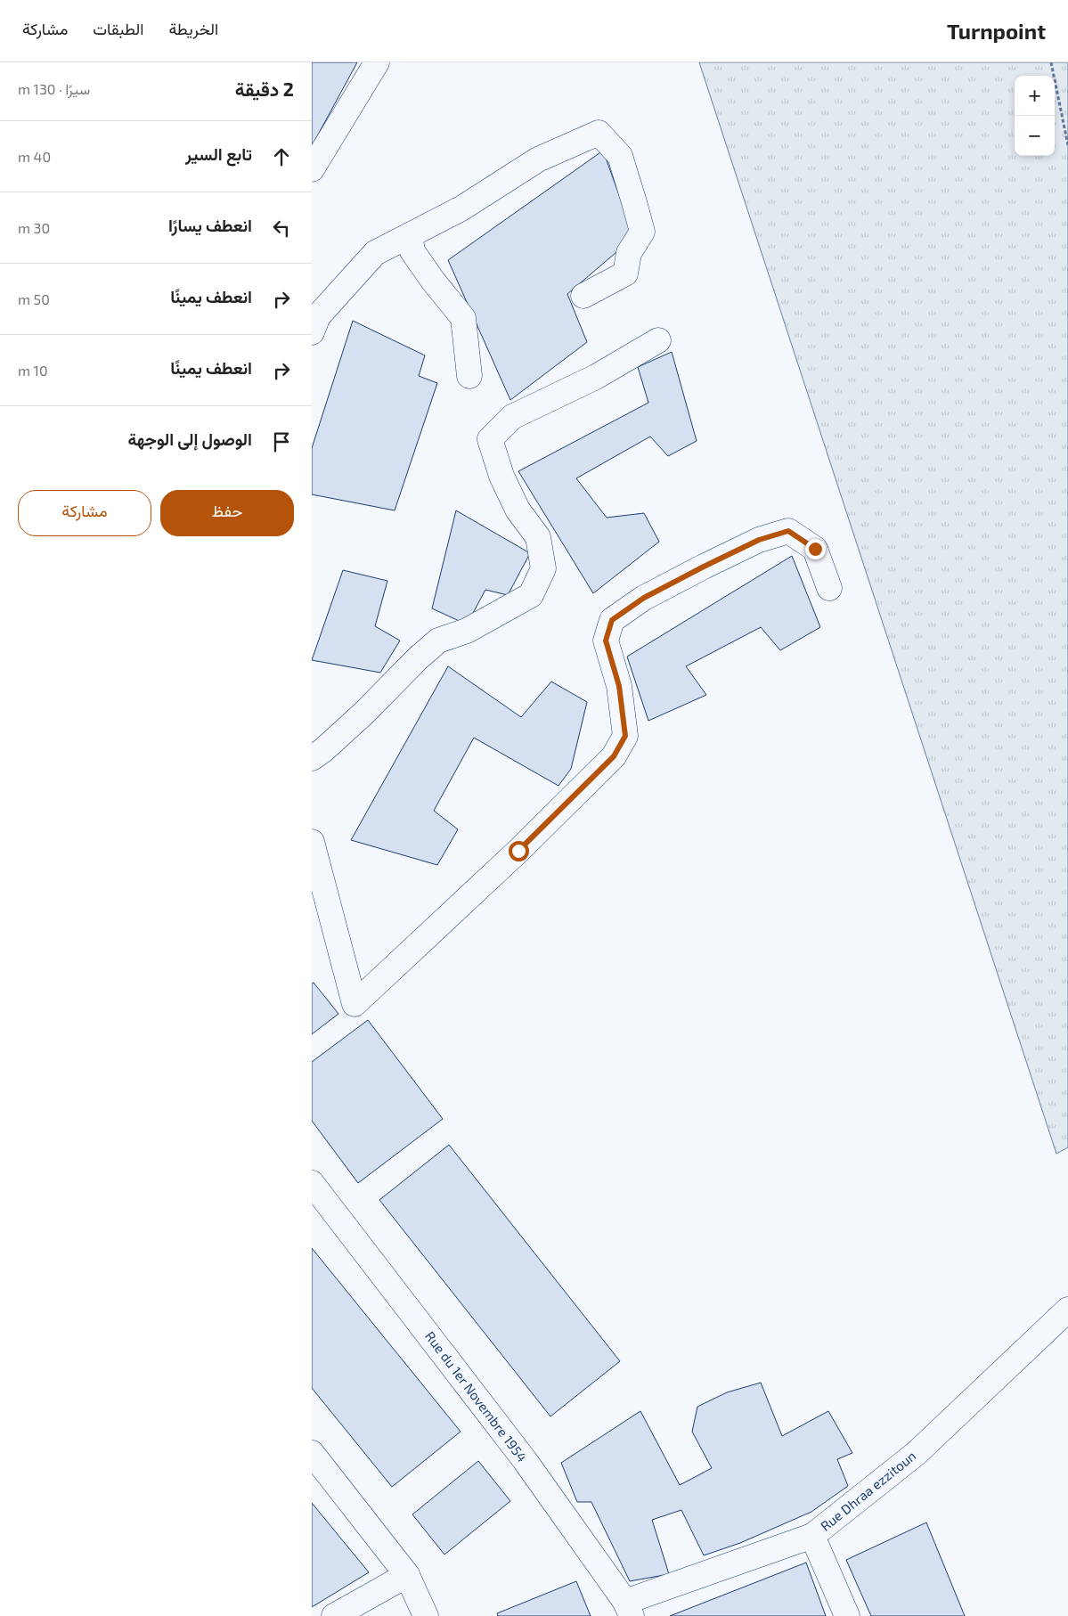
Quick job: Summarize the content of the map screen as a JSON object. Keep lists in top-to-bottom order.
{
  "streets": {
    "street": ["Rue du 1er Novembre 1954", "Rue Dhraa ezzitoun"]
  },
  "crossings": [
    ["Rue du 1er Novembre 1954", "Rue Dhraa ezzitoun"]
  ],
  "page": {
    "header": "Turnpoint",
    "nav": ["الخريطة", "الطبقات", "مشاركة"],
    "heading": ["2 دقيقة", "سيرًا · 130 m"],
    "map_buttons": ["+", "−"],
    "list": [
      ["تابع السير", "40 m"],
      ["انعطف يسارًا", "30 m"],
      ["انعطف يمينًا", "50 m"],
      ["انعطف يمينًا", "10 m"],
      "الوصول إلى الوجهة"
    ],
    "buttons": ["حفظ", "مشاركة"]
  }
}
